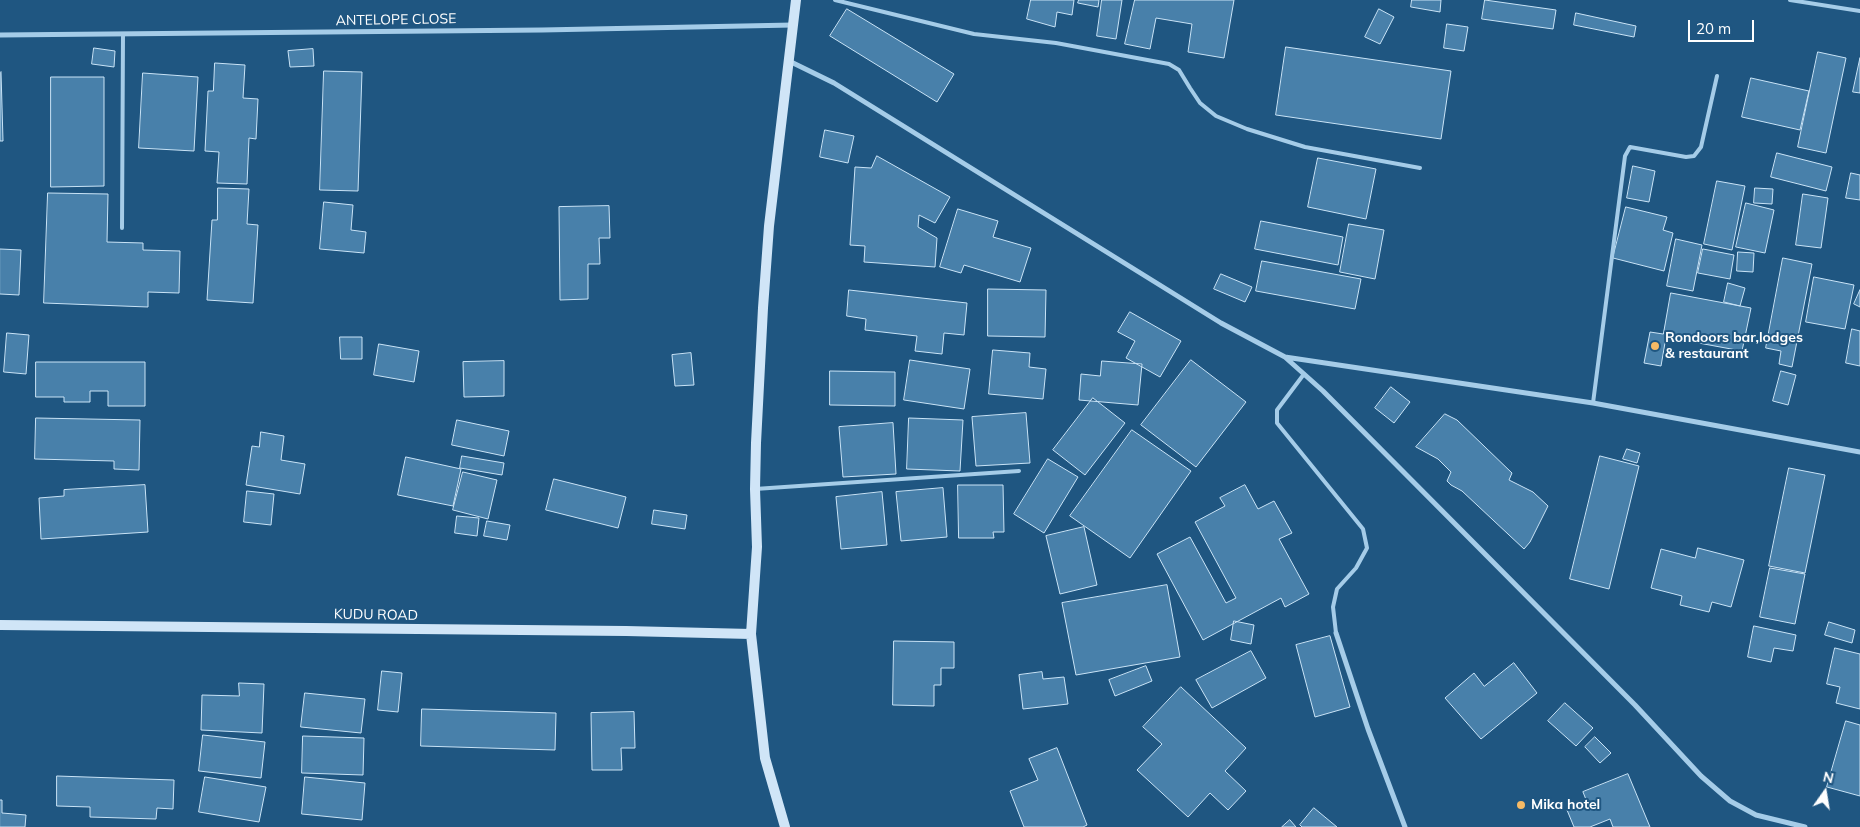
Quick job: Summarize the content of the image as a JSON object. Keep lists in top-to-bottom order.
{
  "streets": {
    "street": ["ANTELOPE CLOSE", "KUDU ROAD"]
  },
  "places": ["Rondoors bar,lodges & restaurant", "Mika hotel"],
  "scale_bar": "20 m",
  "north": "top"
}
